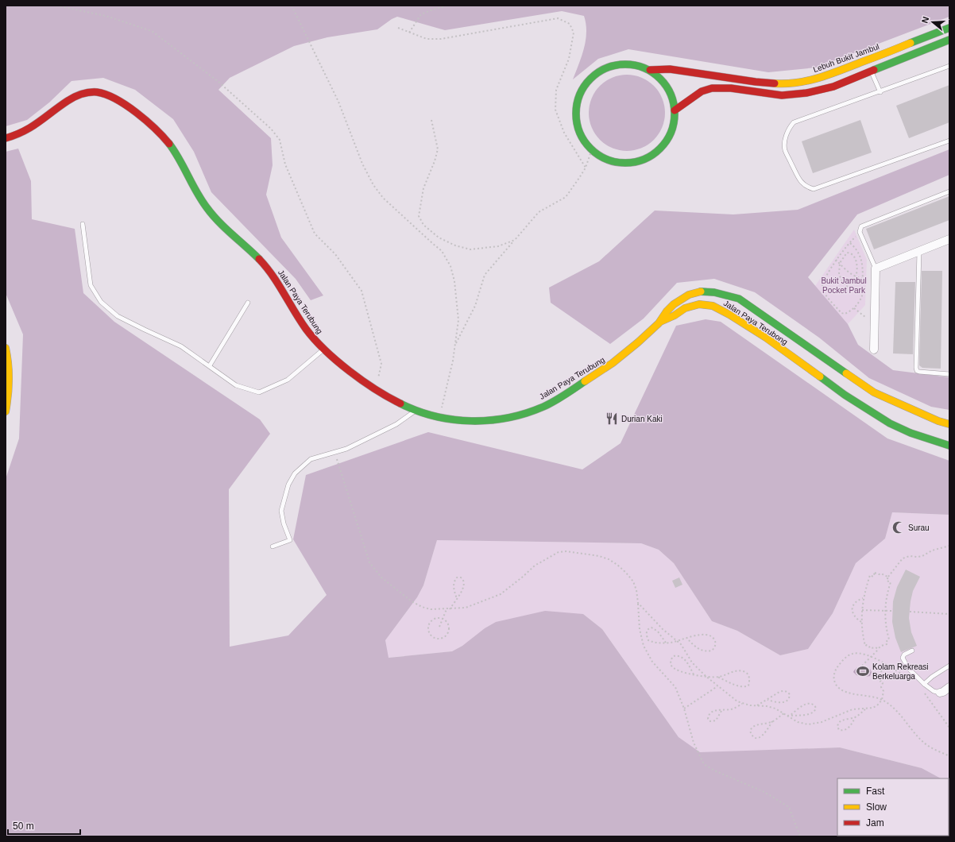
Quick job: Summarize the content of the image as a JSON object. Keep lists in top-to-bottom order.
{
  "streets": {
    "main road": ["Lebuh Bukit Jambul", "Jalan Paya Terubung", "Jalan Paya Terubong"]
  },
  "crossings": [
    ["Jalan Paya Terubung", "Jalan Paya Terubong"]
  ],
  "parks": ["Bukit Jambul Pocket Park"],
  "places": {
    "restaurant": ["Durian Kaki"],
    "mosque": ["Surau"],
    "sports": ["Kolam Rekreasi Berkeluarga"]
  },
  "legend": ["Fast", "Slow", "Jam"],
  "scale_bar": "50 m",
  "north": "left"
}
